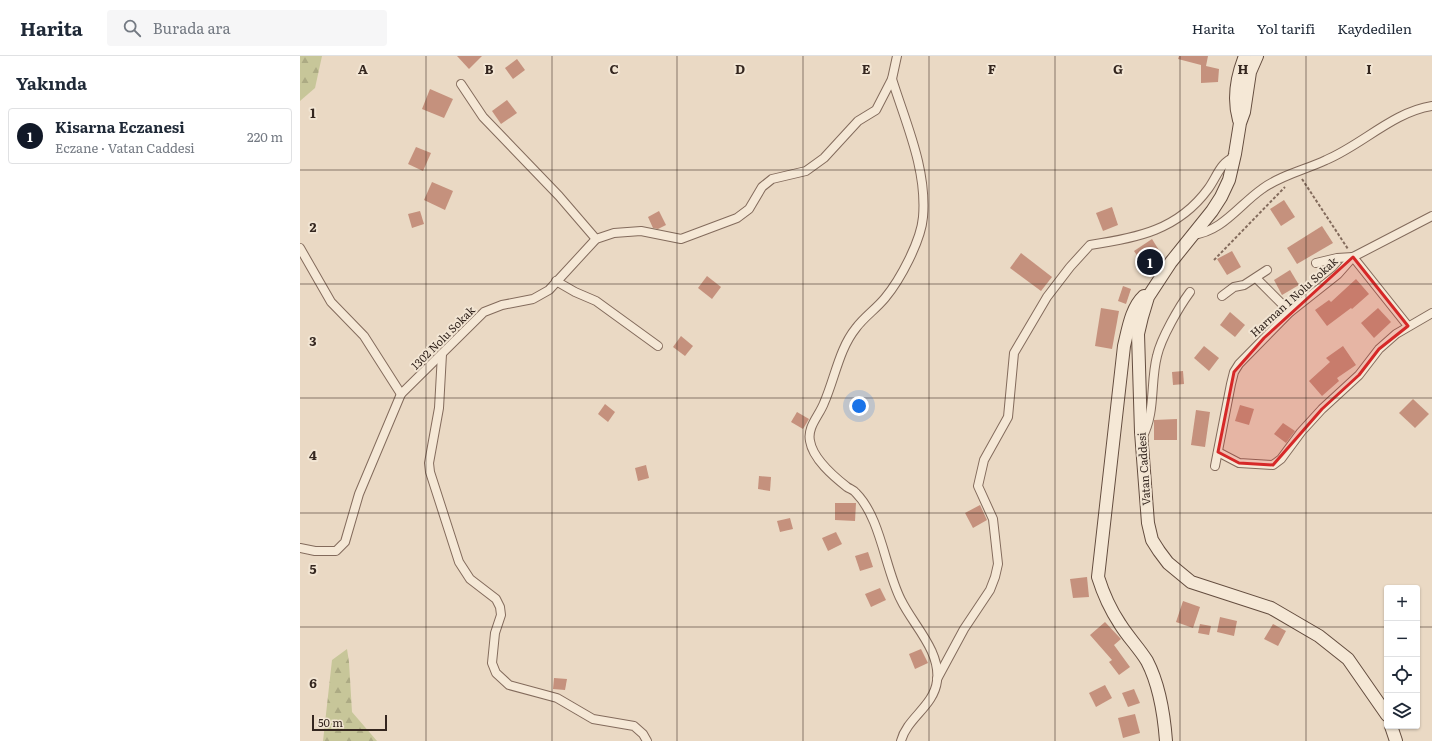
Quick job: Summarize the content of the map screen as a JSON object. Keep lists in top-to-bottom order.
{
  "streets": {
    "street": ["Harman 1 Nolu Sokak", "1302 Nolu Sokak", "Vatan Caddesi"]
  },
  "scale_bar": "50 m",
  "page": {
    "header": "Harita",
    "search": "Burada ara",
    "nav": ["Harita", "Yol tarifi", "Kaydedilen"],
    "heading": "Yakında",
    "list": [
      {
        "mark": "1",
        "name": "Kisarna Eczanesi",
        "note": "Eczane · Vatan Caddesi",
        "value": "220 m"
      }
    ],
    "pins": "1",
    "map_buttons": ["+", "−"],
    "scale": "50 m"
  },
  "grid": {
    "columns": [
      "A",
      "B",
      "C",
      "D",
      "E",
      "F",
      "G",
      "H",
      "I"
    ],
    "rows": [
      "1",
      "2",
      "3",
      "4",
      "5",
      "6"
    ]
  }
}
